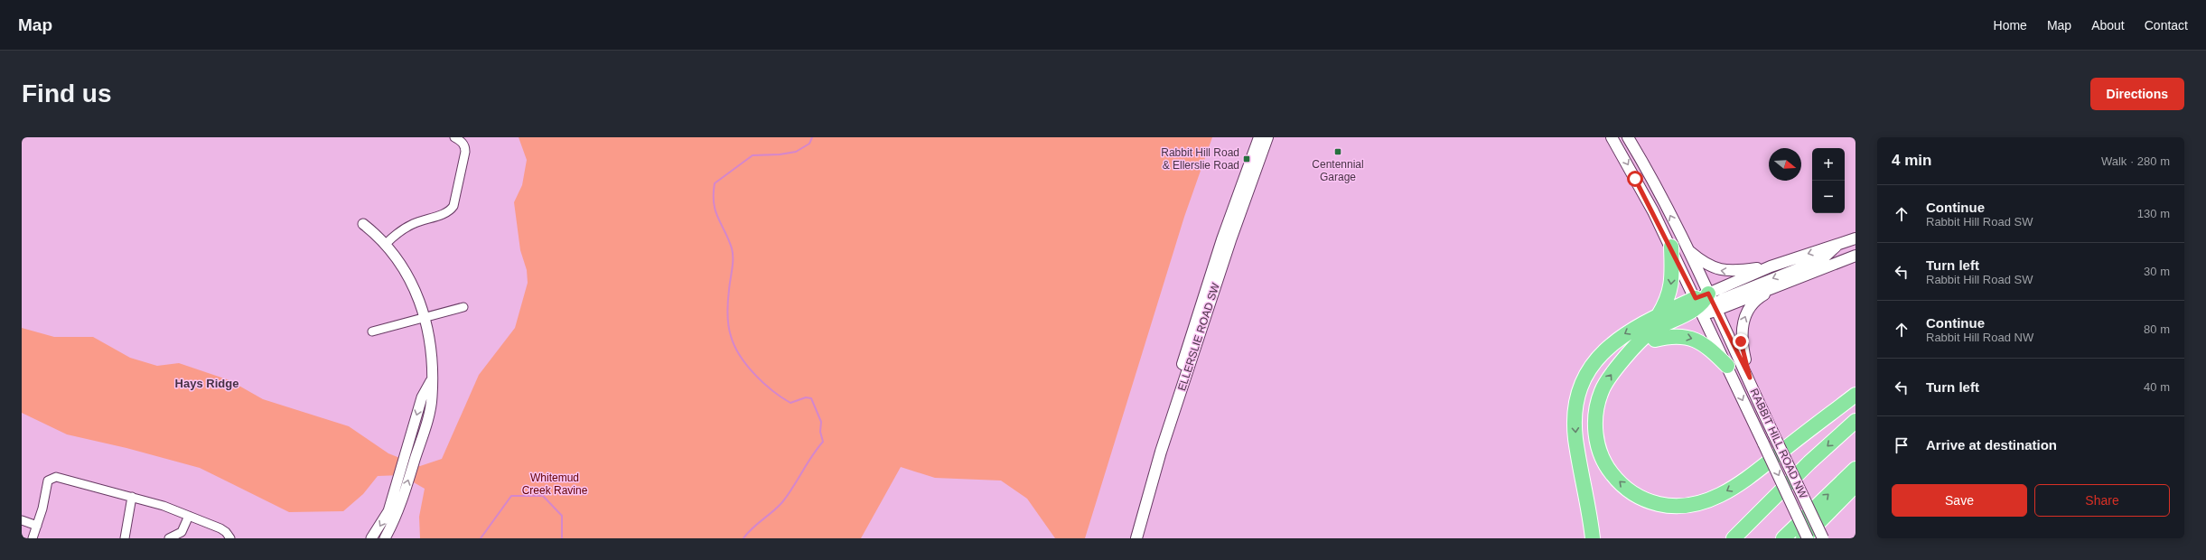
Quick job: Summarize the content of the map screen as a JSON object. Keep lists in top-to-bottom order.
{
  "streets": {
    "main road": ["ELLERSLIE ROAD SW", "RABBIT HILL ROAD NW"]
  },
  "districts": ["Hays Ridge"],
  "parks": ["Whitemud Creek Ravine"],
  "places": {
    "transit": ["Centennial Garage", "Rabbit Hill Road & Ellerslie Road"]
  },
  "north": "right",
  "page": {
    "header": "Map",
    "nav": [
      "Home",
      "Map",
      "About",
      "Contact"
    ],
    "buttons": [
      "Directions",
      ["Save", "Share"]
    ],
    "title": "Find us",
    "heading": ["4 min", "Walk · 280 m"],
    "map_buttons": ["+", "−"],
    "list": [
      ["Continue", "Rabbit Hill Road SW", "130 m"],
      ["Turn left", "Rabbit Hill Road SW", "30 m"],
      ["Continue", "Rabbit Hill Road NW", "80 m"],
      ["Turn left", "40 m"],
      "Arrive at destination"
    ]
  }
}
